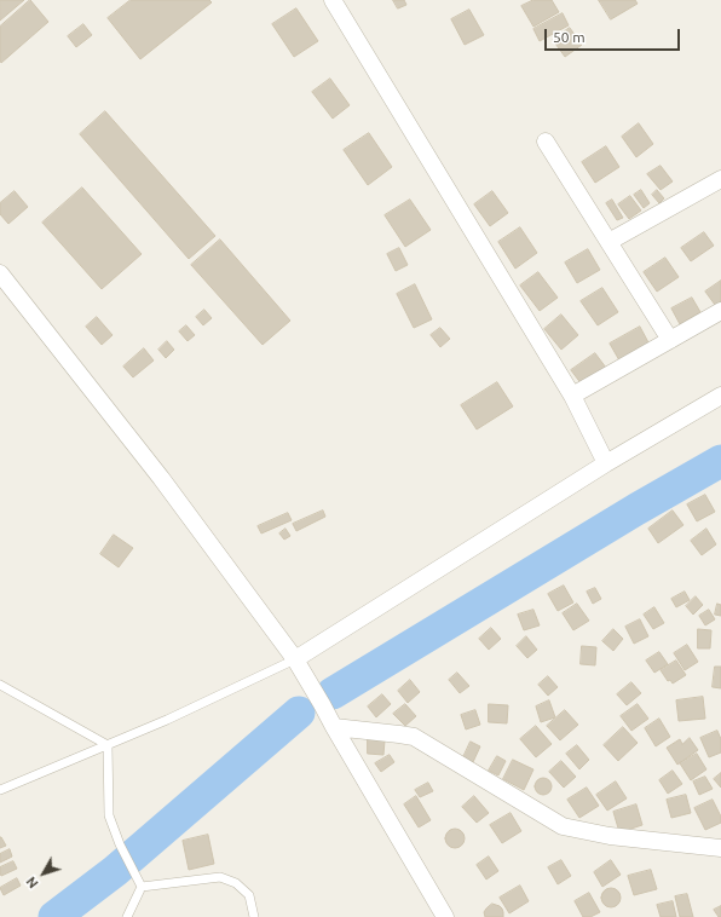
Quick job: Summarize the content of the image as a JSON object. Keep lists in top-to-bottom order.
{
  "scale_bar": "50 m",
  "north": "bottom left"
}
